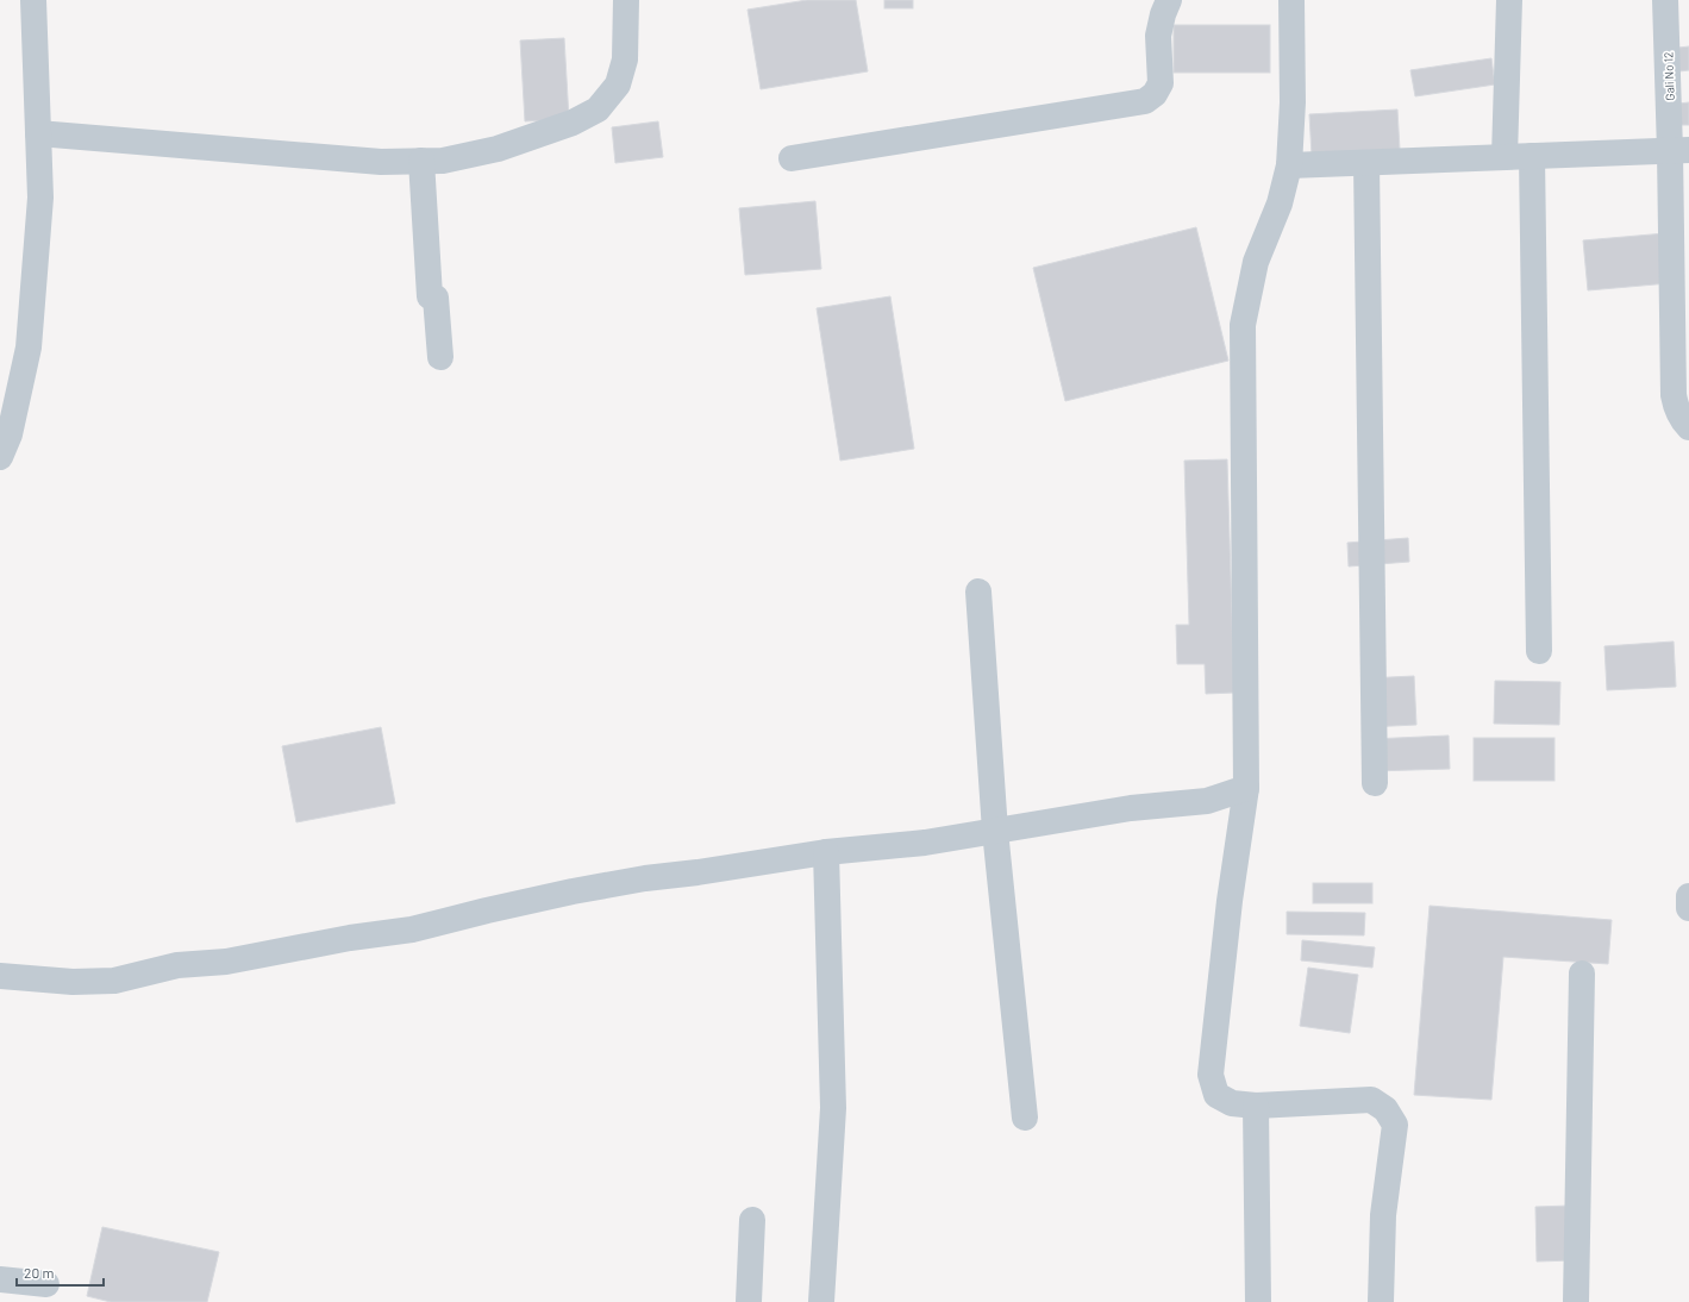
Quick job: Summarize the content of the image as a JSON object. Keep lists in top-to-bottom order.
{
  "streets": {
    "street": ["Gali No 12"]
  },
  "scale_bar": "20 m"
}
